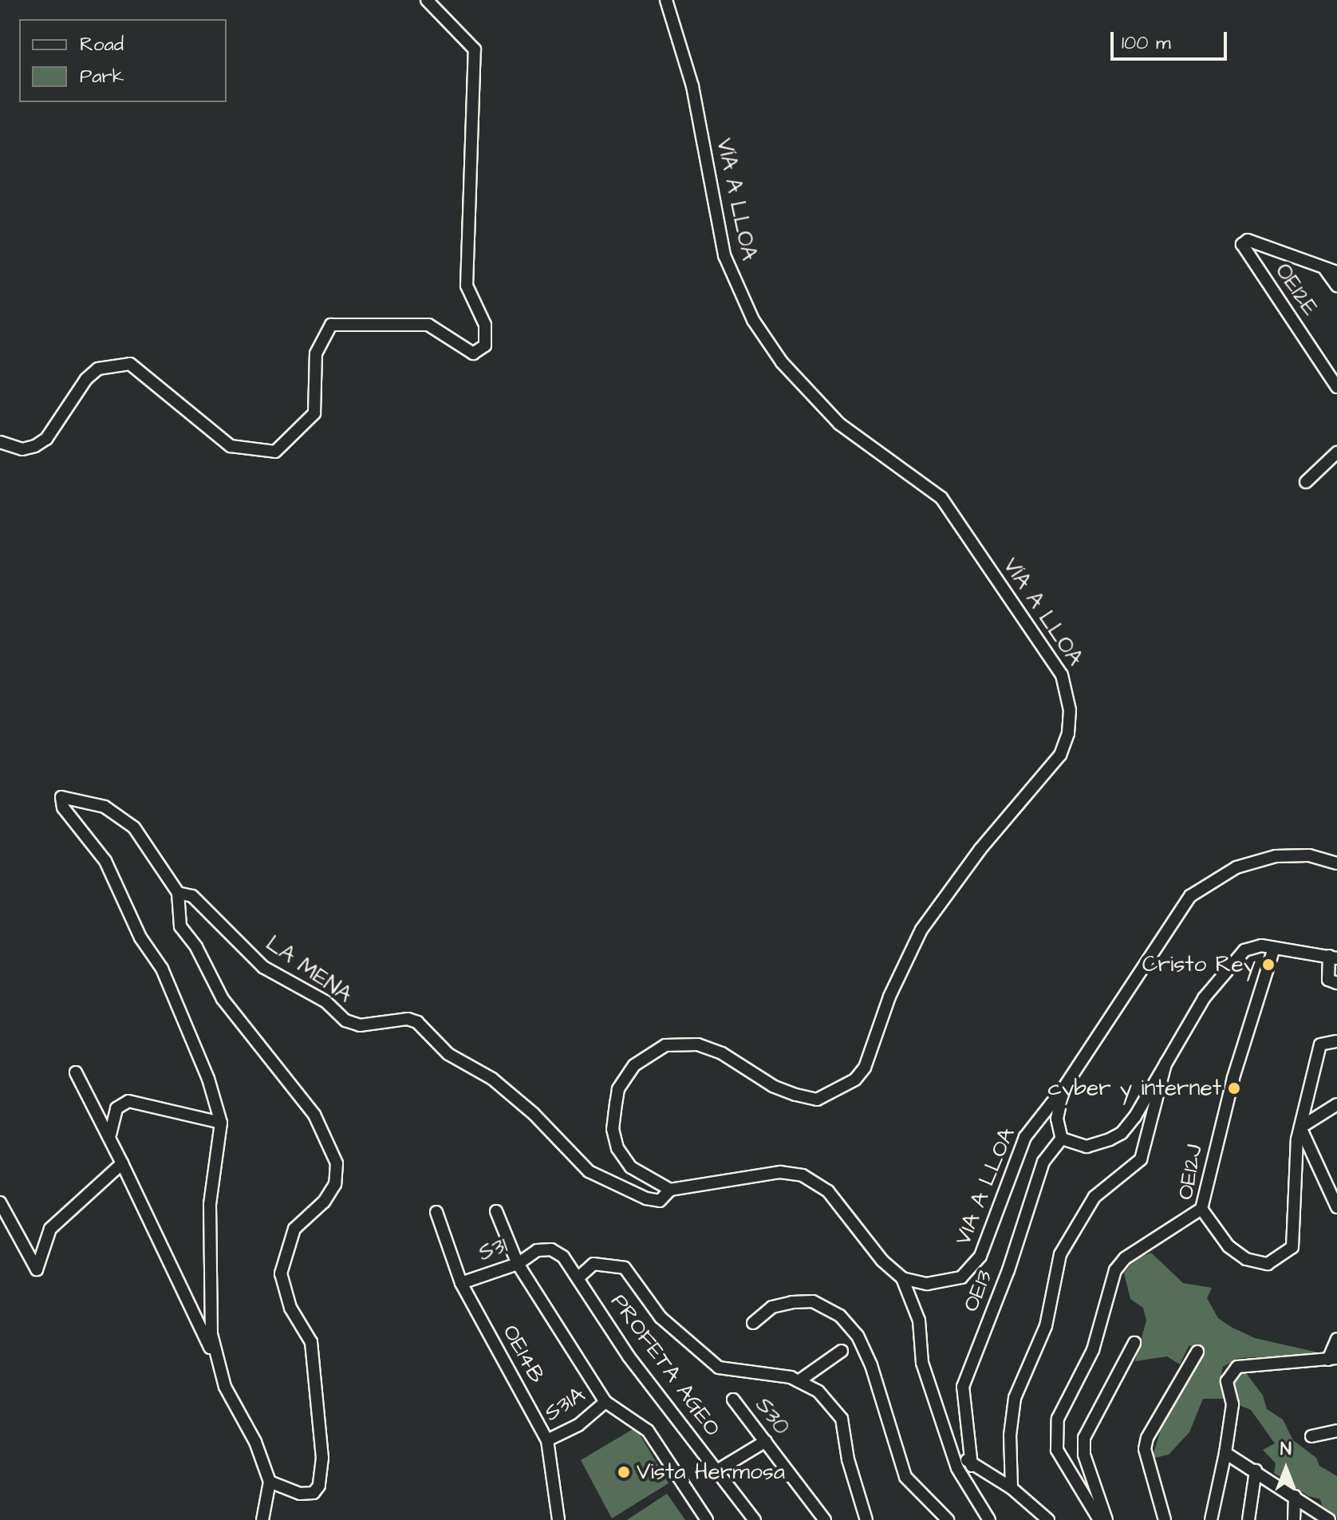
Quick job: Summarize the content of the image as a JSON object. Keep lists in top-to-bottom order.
{
  "streets": {
    "street": [
      "VÍA A LLOA",
      "OE12E",
      "LA MENA",
      "OE12J",
      "VIA A LLOA",
      "S31",
      "OE13",
      "OE14B",
      "PROFETA AGEO",
      "S31A",
      "S30"
    ]
  },
  "crossings": [
    ["VÍA A LLOA", "LA MENA"],
    ["S31", "OE14B"],
    ["S31", "PROFETA AGEO"],
    ["OE14B", "S31A"]
  ],
  "places": ["Cristo Rey", "cyber y internet", "Vista Hermosa"],
  "legend": ["Road", "Park"],
  "scale_bar": "100 m",
  "north": "top"
}
